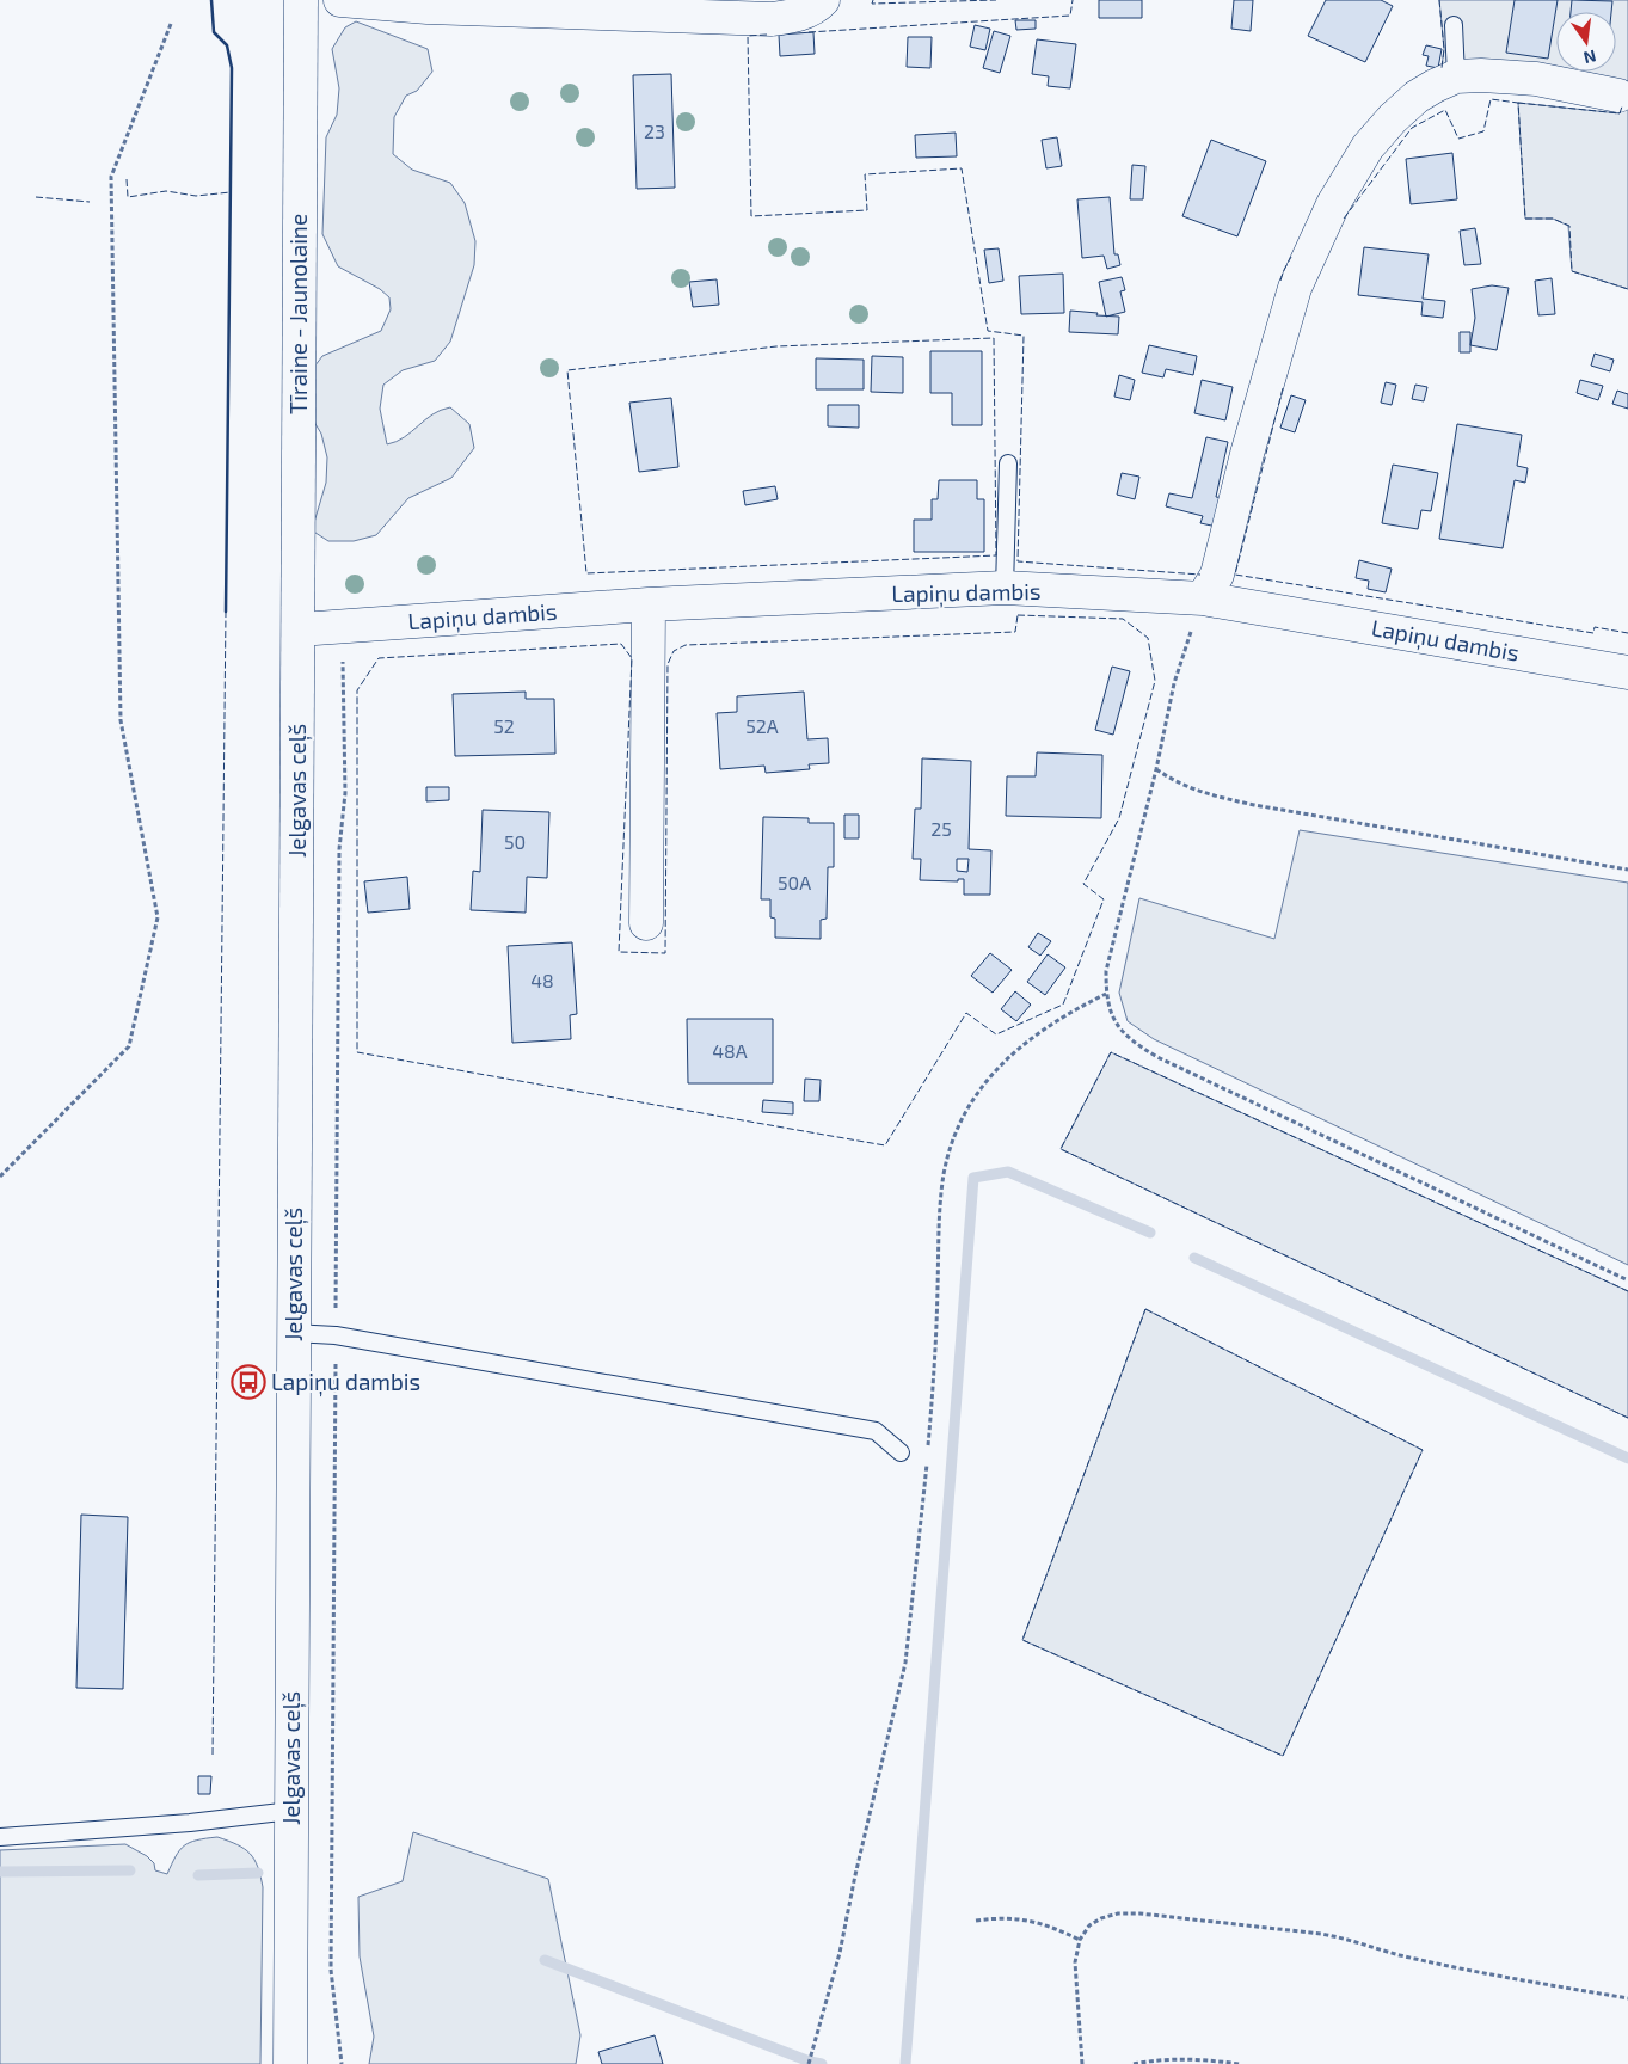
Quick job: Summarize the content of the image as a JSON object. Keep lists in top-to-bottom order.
{
  "streets": {
    "street": ["Tīraine - Jaunolaine", "Lapiņu dambis", "Jelgavas ceļš"]
  },
  "crossings": [
    ["Tīraine - Jaunolaine", "Lapiņu dambis"],
    ["Tīraine - Jaunolaine", "Jelgavas ceļš"],
    ["Lapiņu dambis", "Jelgavas ceļš"]
  ],
  "places": {
    "bus stop": ["Lapiņu dambis"]
  },
  "house_numbers": [
    "23",
    "52",
    "52A",
    "25",
    "50",
    "50A",
    "48",
    "48A"
  ],
  "north": "bottom"
}
